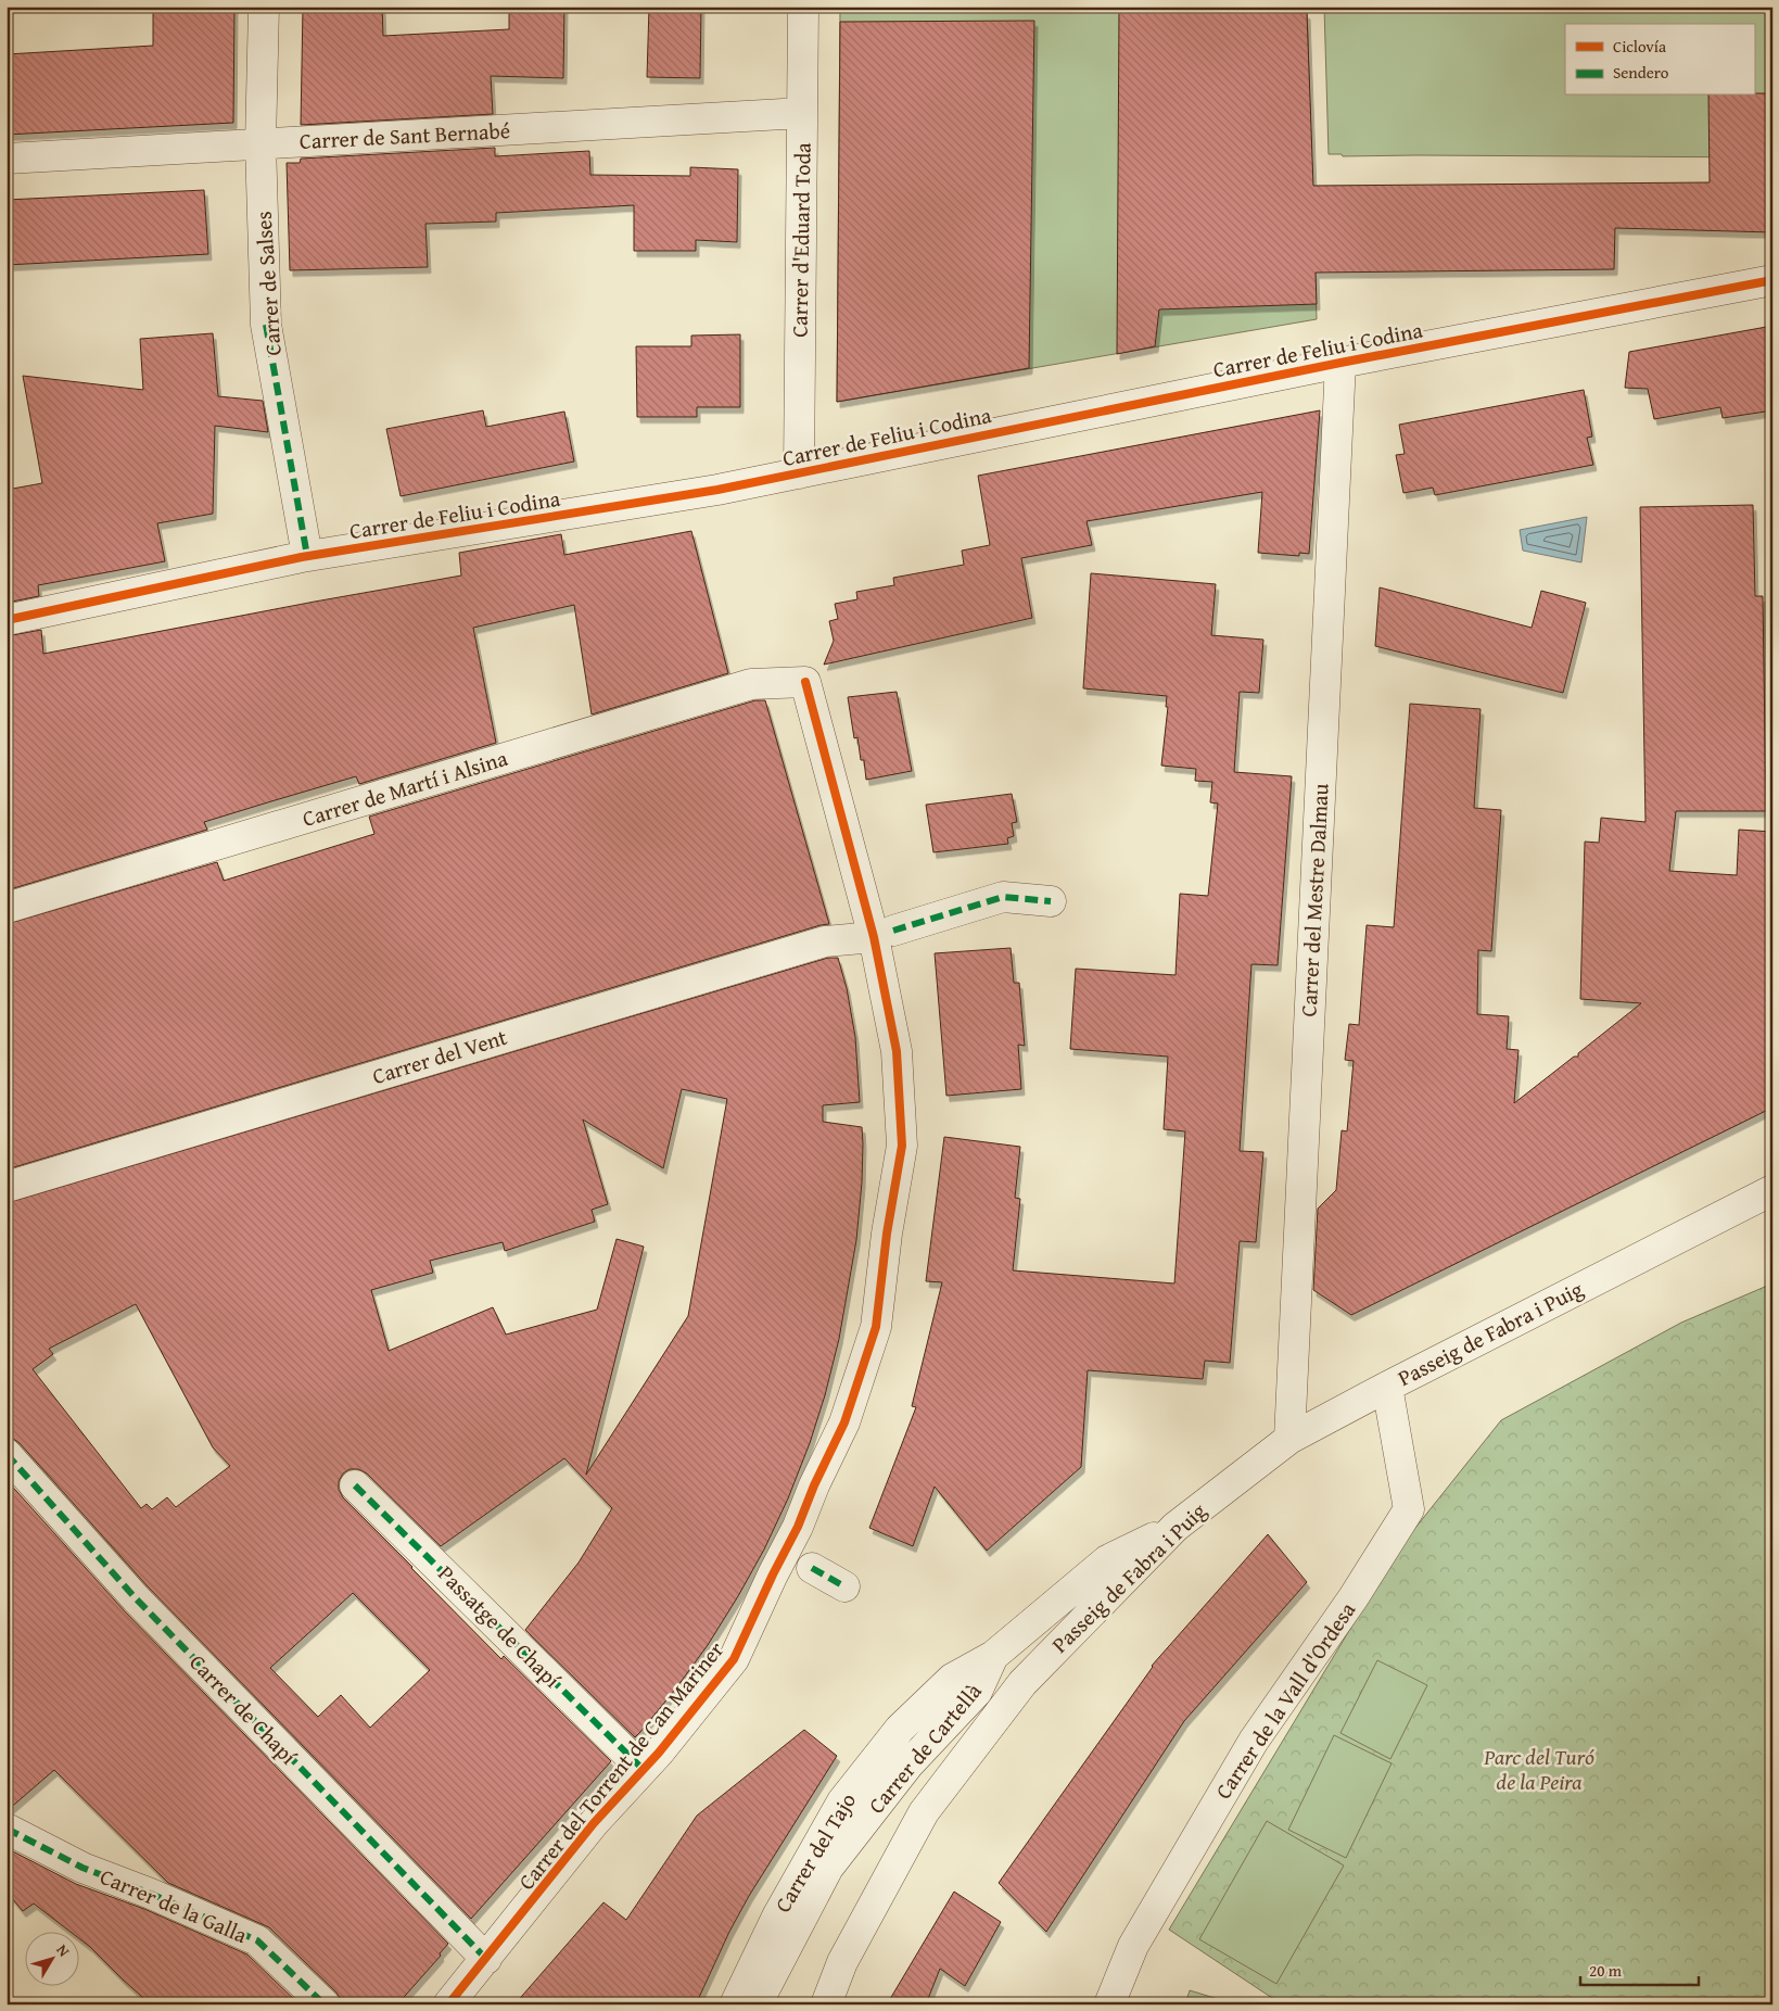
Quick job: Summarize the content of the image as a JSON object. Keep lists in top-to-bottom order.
{
  "streets": {
    "street": [
      "Carrer de Sant Bernabé",
      "Carrer d'Eduard Toda",
      "Carrer de Salses",
      "Carrer de Feliu i Codina",
      "Carrer de Martí i Alsina",
      "Carrer del Mestre Dalmau",
      "Carrer del Vent",
      "Passeig de Fabra i Puig",
      "Passatge de Chapí",
      "Carrer de la Vall d'Ordesa",
      "Carrer de Chapí",
      "Carrer de Cartellà",
      "Carrer del Torrent de Can Mariner",
      "Carrer del Tajo",
      "Carrer de la Galla"
    ]
  },
  "crossings": [
    ["Carrer de Sant Bernabé", "Carrer d'Eduard Toda"],
    ["Carrer de Sant Bernabé", "Carrer de Salses"],
    ["Carrer d'Eduard Toda", "Carrer de Feliu i Codina"],
    ["Carrer de Salses", "Carrer de Feliu i Codina"],
    ["Carrer de Feliu i Codina", "Carrer del Mestre Dalmau"],
    ["Carrer de Martí i Alsina", "Carrer del Torrent de Can Mariner"],
    ["Carrer del Mestre Dalmau", "Passeig de Fabra i Puig"],
    ["Carrer del Vent", "Carrer del Torrent de Can Mariner"],
    ["Passeig de Fabra i Puig", "Carrer de la Vall d'Ordesa"],
    ["Passeig de Fabra i Puig", "Carrer de Cartellà"],
    ["Passatge de Chapí", "Carrer del Torrent de Can Mariner"],
    ["Carrer de Chapí", "Carrer del Torrent de Can Mariner"],
    ["Carrer de Cartellà", "Carrer del Tajo"]
  ],
  "parks": ["Parc del Turó de la Peira"],
  "legend": ["Ciclovía", "Sendero"],
  "scale_bar": "20 m",
  "north": "top right"
}
